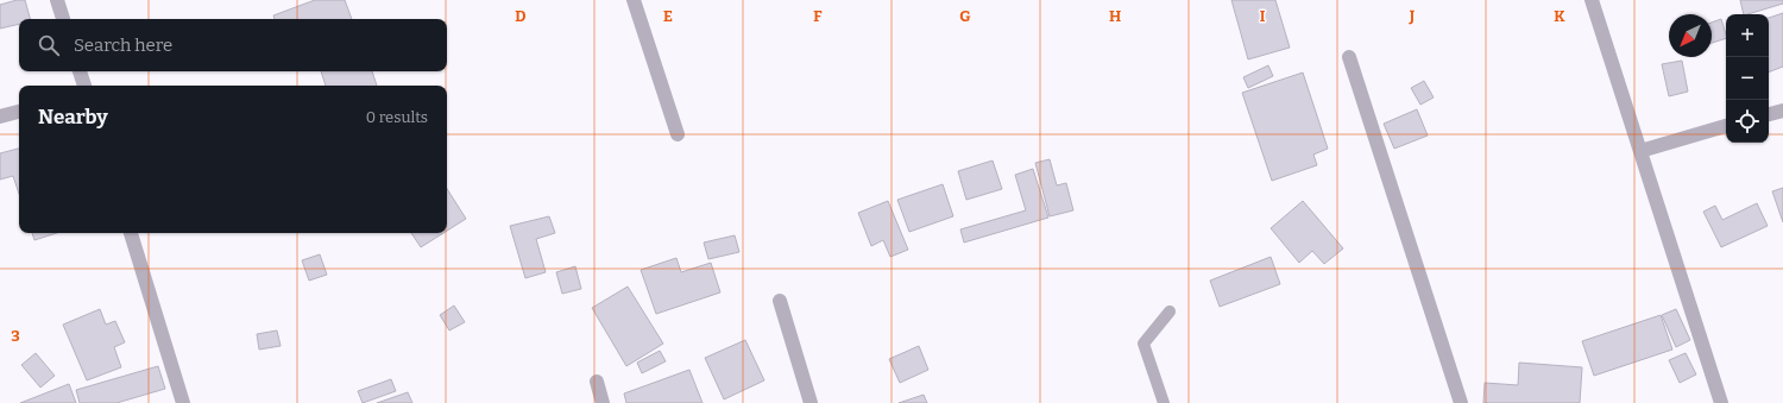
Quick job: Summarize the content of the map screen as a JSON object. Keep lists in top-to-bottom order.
{
  "north": "bottom left",
  "page": {
    "map_buttons": ["+", "−"],
    "search": "Search here",
    "heading": ["Nearby", "0 results"]
  },
  "grid": {
    "columns": [
      "D",
      "E",
      "F",
      "G",
      "H",
      "I",
      "J",
      "K"
    ],
    "rows": ["3"]
  }
}
